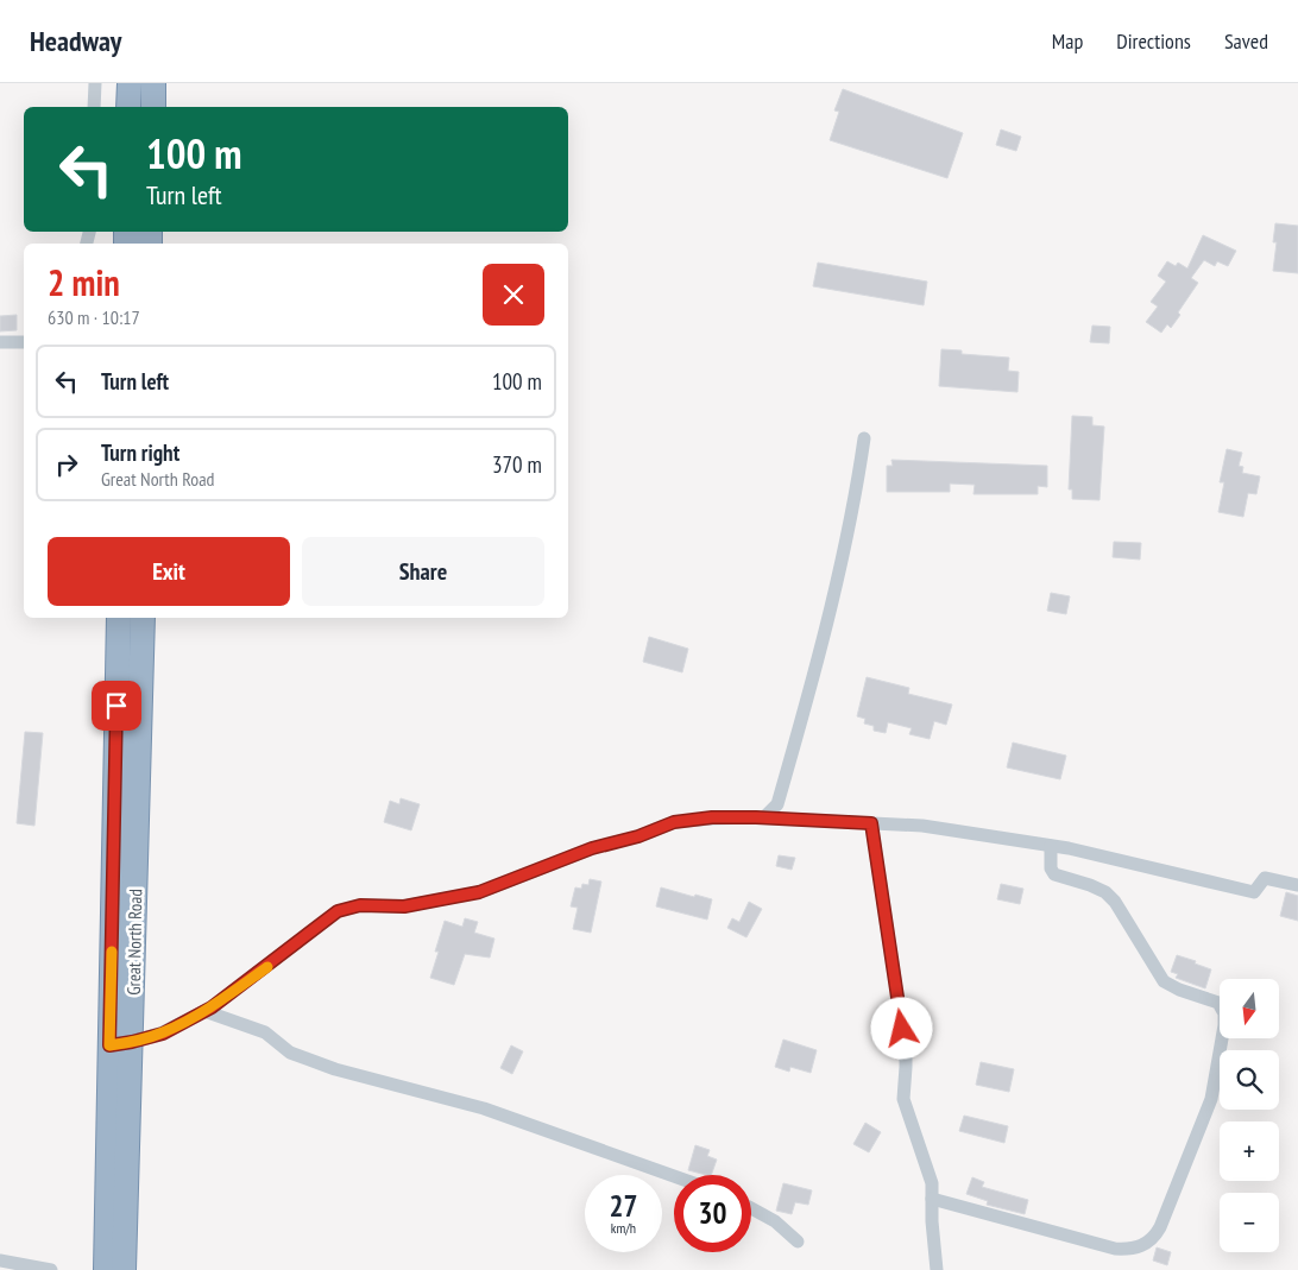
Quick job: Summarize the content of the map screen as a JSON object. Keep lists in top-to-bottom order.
{
  "streets": {
    "highway": ["Great North Road"]
  },
  "north": "bottom",
  "page": {
    "header": "Headway",
    "nav": ["Map", "Directions", "Saved"],
    "turn": ["100 m", "Turn left"],
    "heading": ["2 min", "630 m · 10:17"],
    "list": [
      {
        "name": "Turn left",
        "value": "100 m"
      },
      {
        "name": "Turn right",
        "note": "Great North Road",
        "value": "370 m"
      }
    ],
    "buttons": ["Exit", "Share"],
    "map_buttons": ["+", "−"],
    "speed": "27 km/h",
    "limit": "30"
  }
}
